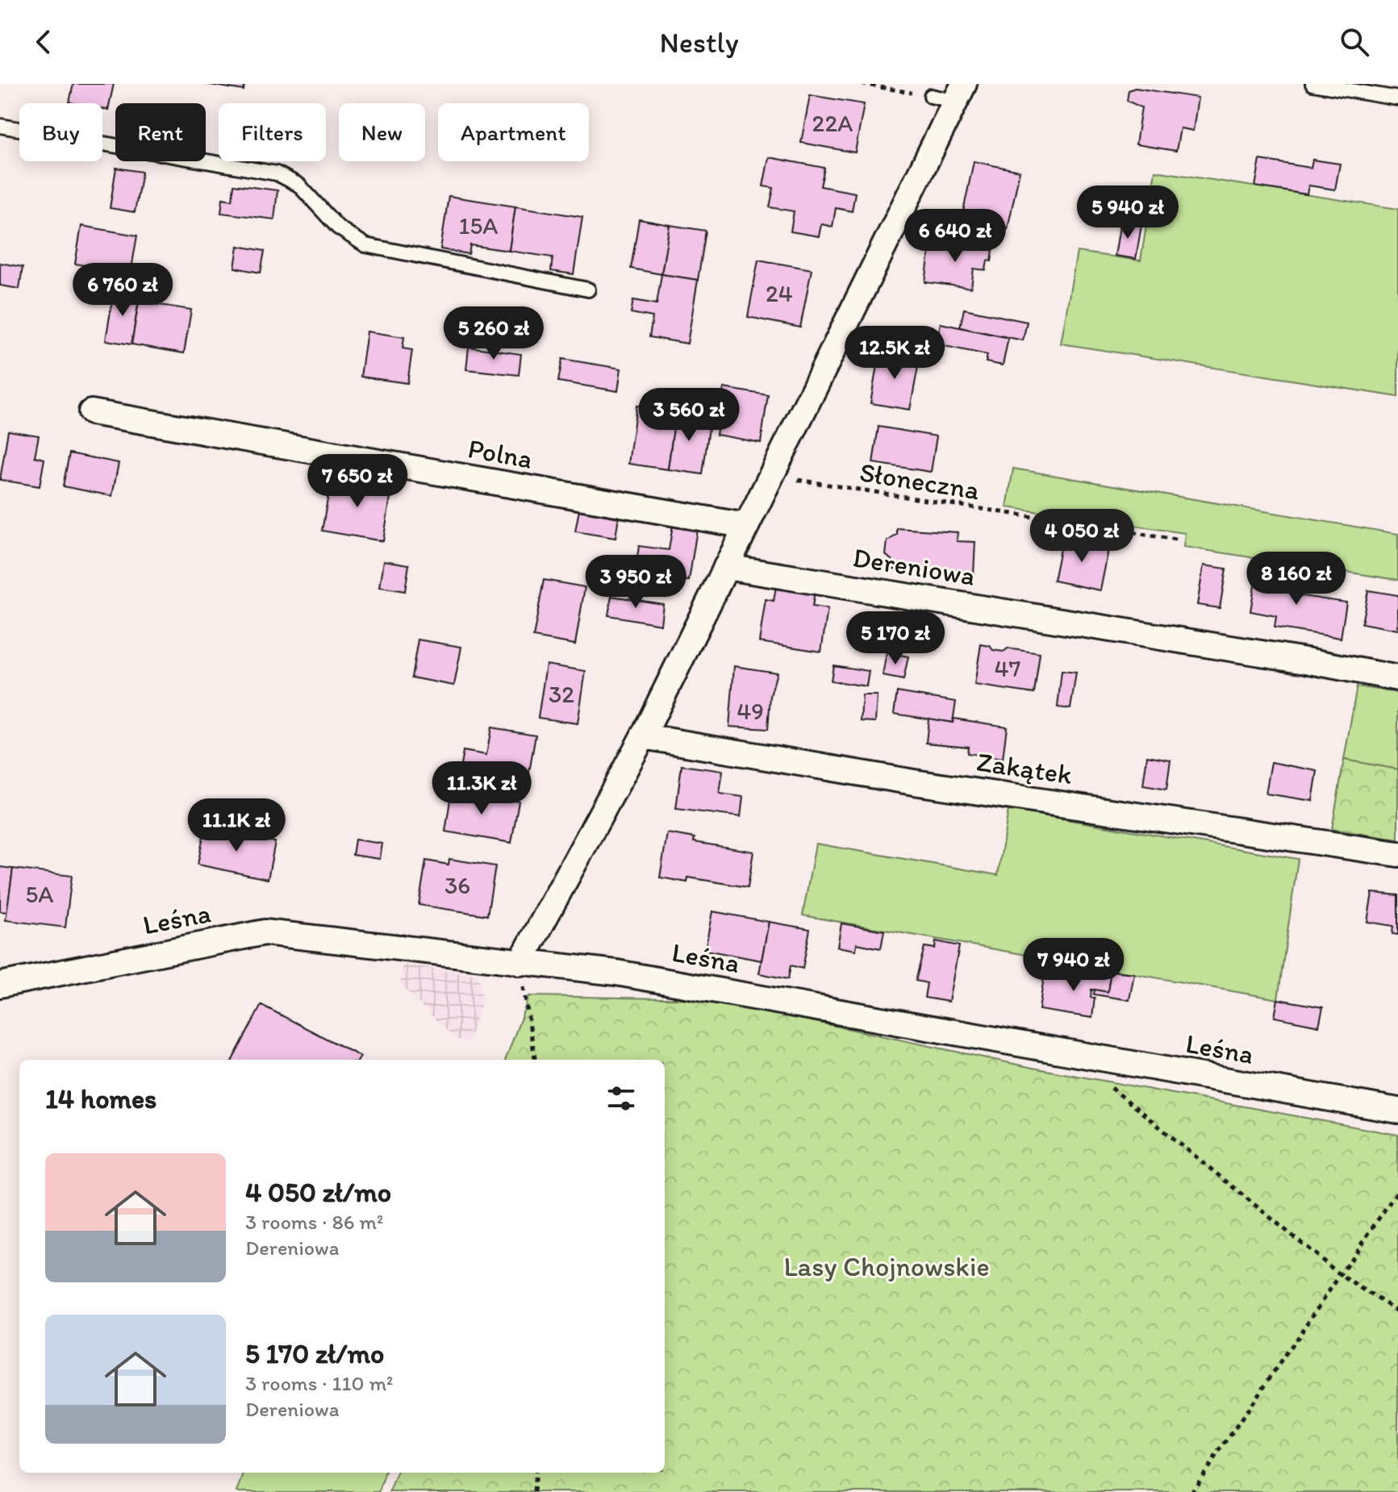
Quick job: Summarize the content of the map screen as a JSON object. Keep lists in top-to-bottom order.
{
  "streets": {
    "street": [
      "Polna",
      "Dereniowa",
      "Zakątek",
      "Leśna"
    ],
    "path": ["Słoneczna"]
  },
  "parks": ["Lasy Chojnowskie"],
  "house_numbers": [
    "22A",
    "15A",
    "24",
    "47",
    "32",
    "49",
    "36",
    "5A"
  ],
  "page": {
    "header": "Nestly",
    "chip": [
      "Buy",
      "Rent",
      "Filters",
      "New",
      "Apartment"
    ],
    "price": [
      "5 940 zł",
      "6 640 zł",
      "6 760 zł",
      "5 260 zł",
      "12.5K zł",
      "3 560 zł",
      "7 650 zł",
      "4 050 zł",
      "8 160 zł",
      "3 950 zł",
      "5 170 zł",
      "11.3K zł",
      "11.1K zł",
      "7 940 zł"
    ],
    "heading": "14 homes",
    "list": [
      {
        "name": "4 050 zł/mo",
        "note": "3 rooms · 86 m² · Dereniowa"
      },
      {
        "name": "5 170 zł/mo",
        "note": "3 rooms · 110 m² · Dereniowa"
      }
    ]
  }
}
